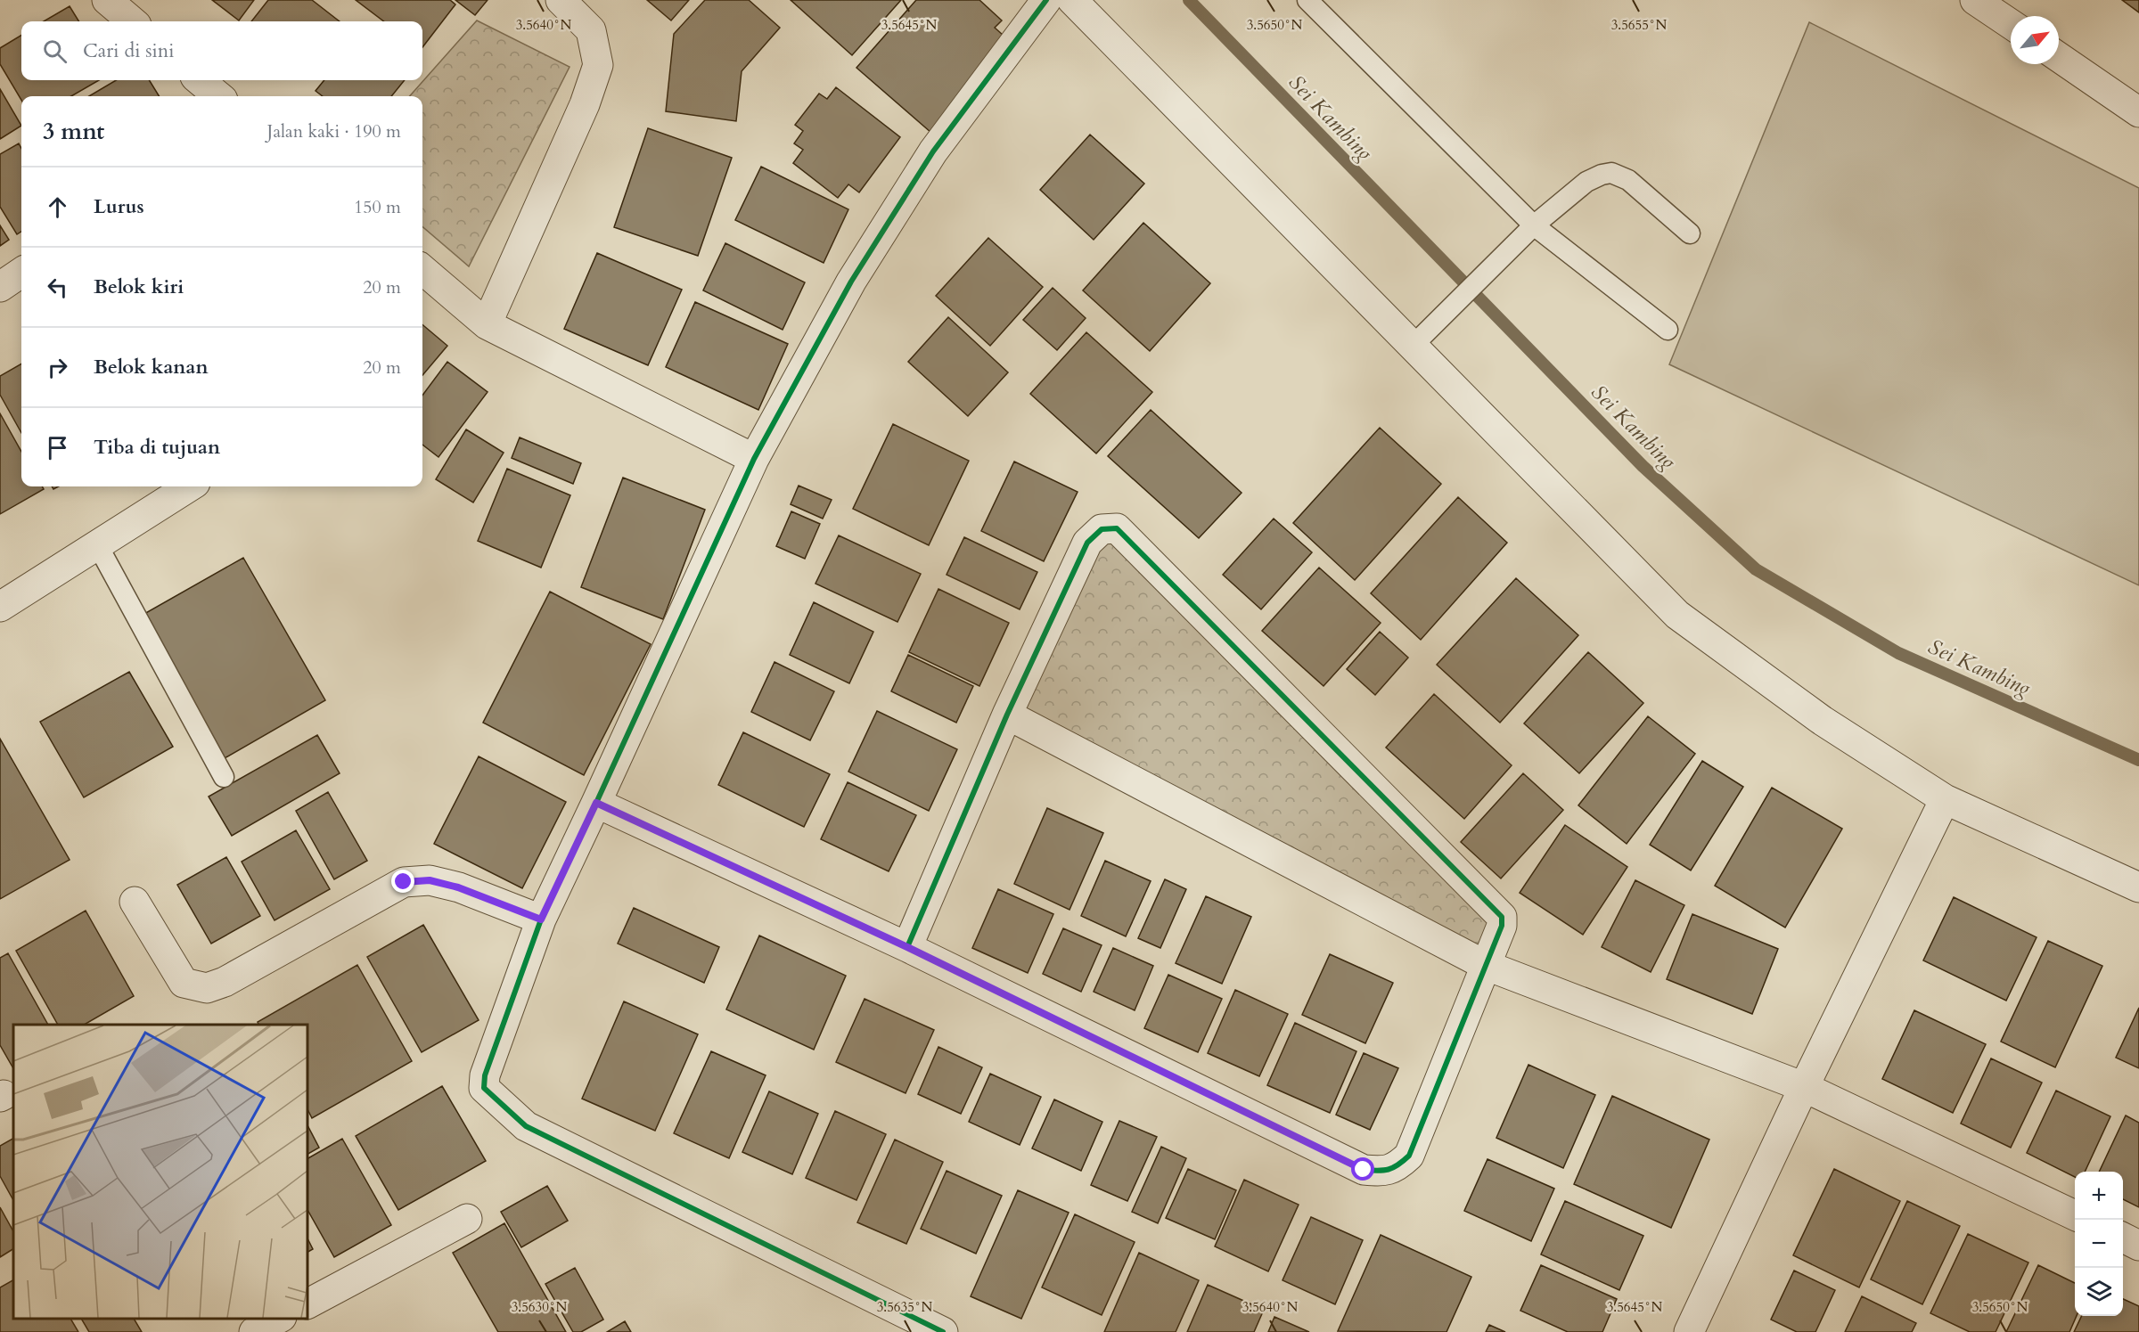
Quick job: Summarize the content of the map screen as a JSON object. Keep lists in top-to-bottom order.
{
  "water": ["Sei Kambing"],
  "north": "top right",
  "page": {
    "search": "Cari di sini",
    "heading": ["3 mnt", "Jalan kaki · 190 m"],
    "list": [
      ["Lurus", "150 m"],
      ["Belok kiri", "20 m"],
      ["Belok kanan", "20 m"],
      "Tiba di tujuan"
    ],
    "map_buttons": ["+", "−"]
  },
  "coordinates": [
    "3.5640°N",
    "3.5645°N",
    "3.5650°N",
    "3.5655°N",
    "3.5630°N",
    "3.5635°N"
  ]
}
